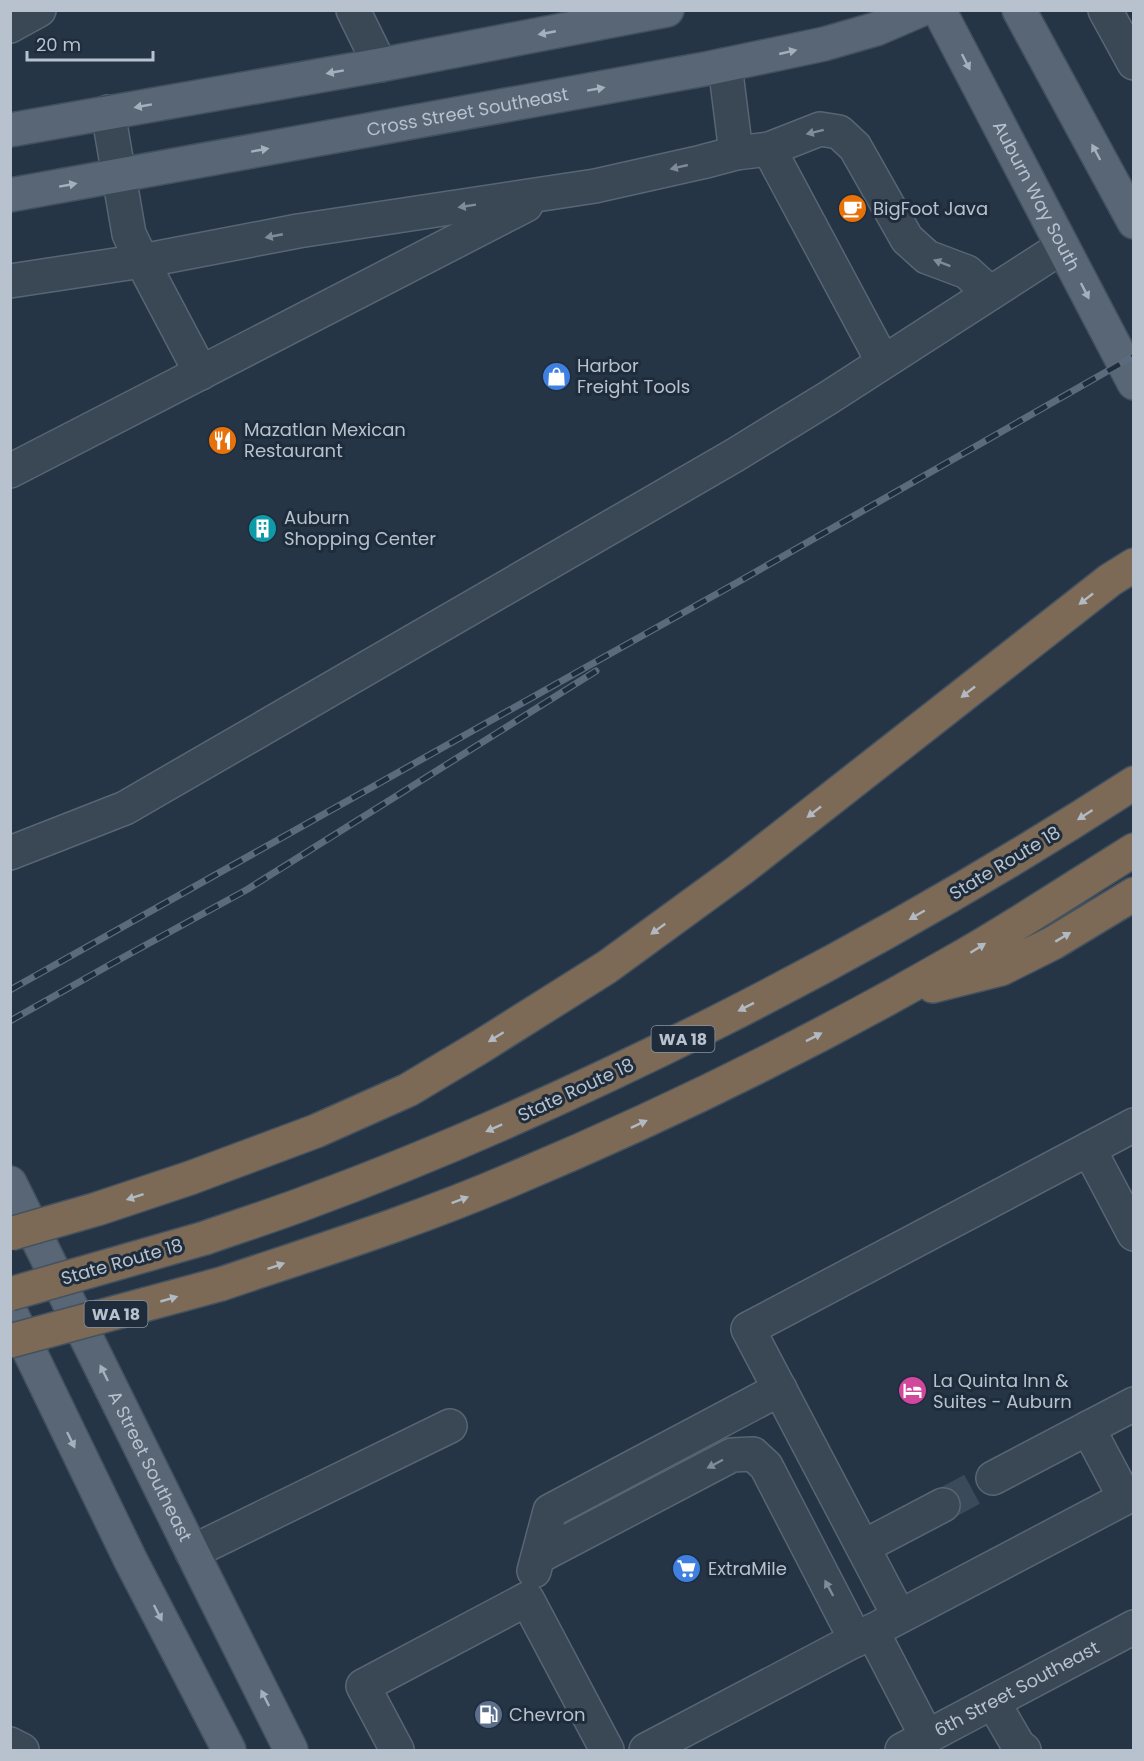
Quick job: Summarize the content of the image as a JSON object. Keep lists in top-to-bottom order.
{
  "streets": {
    "highway": ["State Route 18", "WA 18"],
    "main road": ["Cross Street Southeast", "Auburn Way South", "A Street Southeast"],
    "street": ["6th Street Southeast"]
  },
  "places": {
    "cafe": ["BigFoot Java"],
    "shop": ["Harbor Freight Tools"],
    "restaurant": ["Mazatlan Mexican Restaurant"],
    "building": ["Auburn Shopping Center"],
    "hotel": ["La Quinta Inn & Suites - Auburn"],
    "supermarket": ["ExtraMile"],
    "fuel station": ["Chevron"]
  },
  "scale_bar": "20 m"
}
